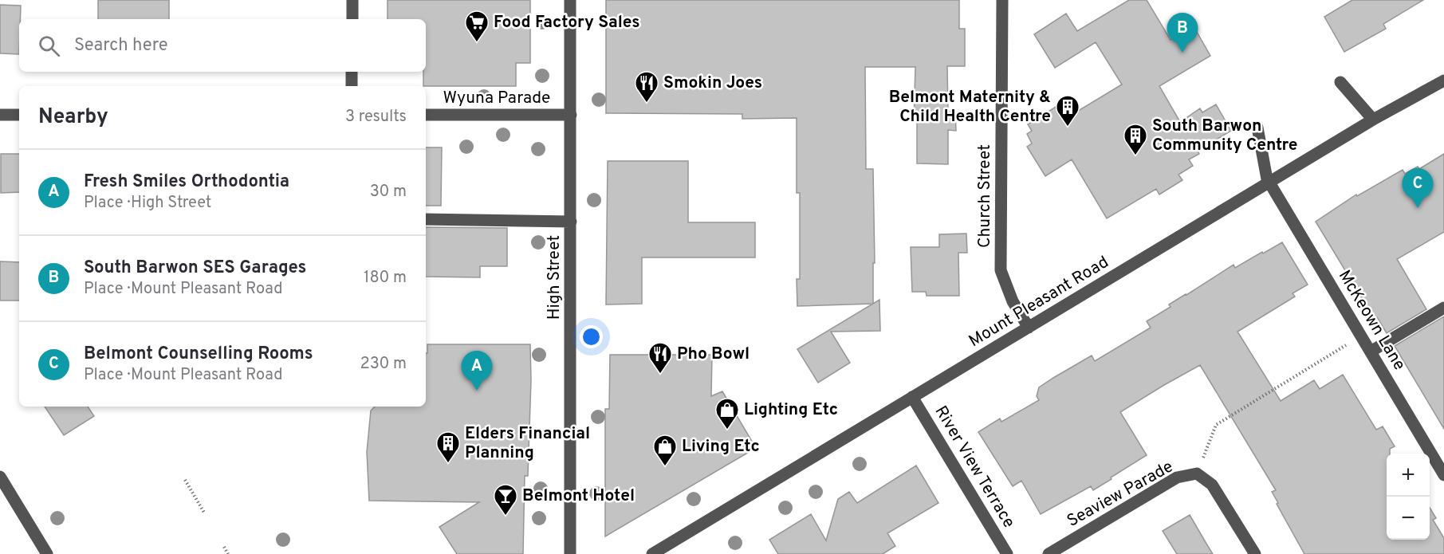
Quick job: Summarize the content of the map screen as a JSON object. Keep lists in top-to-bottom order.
{
  "streets": {
    "street": [
      "Wyuna Parade",
      "Church Street",
      "High Street",
      "Mount Pleasant Road",
      "McKeown Lane",
      "River View Terrace",
      "Seaview Parade"
    ]
  },
  "crossings": [
    ["Wyuna Parade", "High Street"],
    ["Church Street", "Mount Pleasant Road"],
    ["Mount Pleasant Road", "McKeown Lane"],
    ["Mount Pleasant Road", "River View Terrace"]
  ],
  "places": {
    "supermarket": ["Food Factory Sales"],
    "restaurant": ["Smokin Joes", "Pho Bowl"],
    "building": ["Belmont Maternity & Child Health Centre", "South Barwon Community Centre", "Elders Financial Planning"],
    "shop": ["Lighting Etc", "Living Etc"],
    "bar": ["Belmont Hotel"]
  },
  "page": {
    "pins": ["B", "C", "A"],
    "search": "Search here",
    "heading": ["Nearby", "3 results"],
    "list": [
      {
        "mark": "A",
        "name": "Fresh Smiles Orthodontia",
        "note": "Place · High Street",
        "value": "30 m"
      },
      {
        "mark": "B",
        "name": "South Barwon SES Garages",
        "note": "Place · Mount Pleasant Road",
        "value": "180 m"
      },
      {
        "mark": "C",
        "name": "Belmont Counselling Rooms",
        "note": "Place · Mount Pleasant Road",
        "value": "230 m"
      }
    ],
    "map_buttons": ["+", "−"]
  }
}
